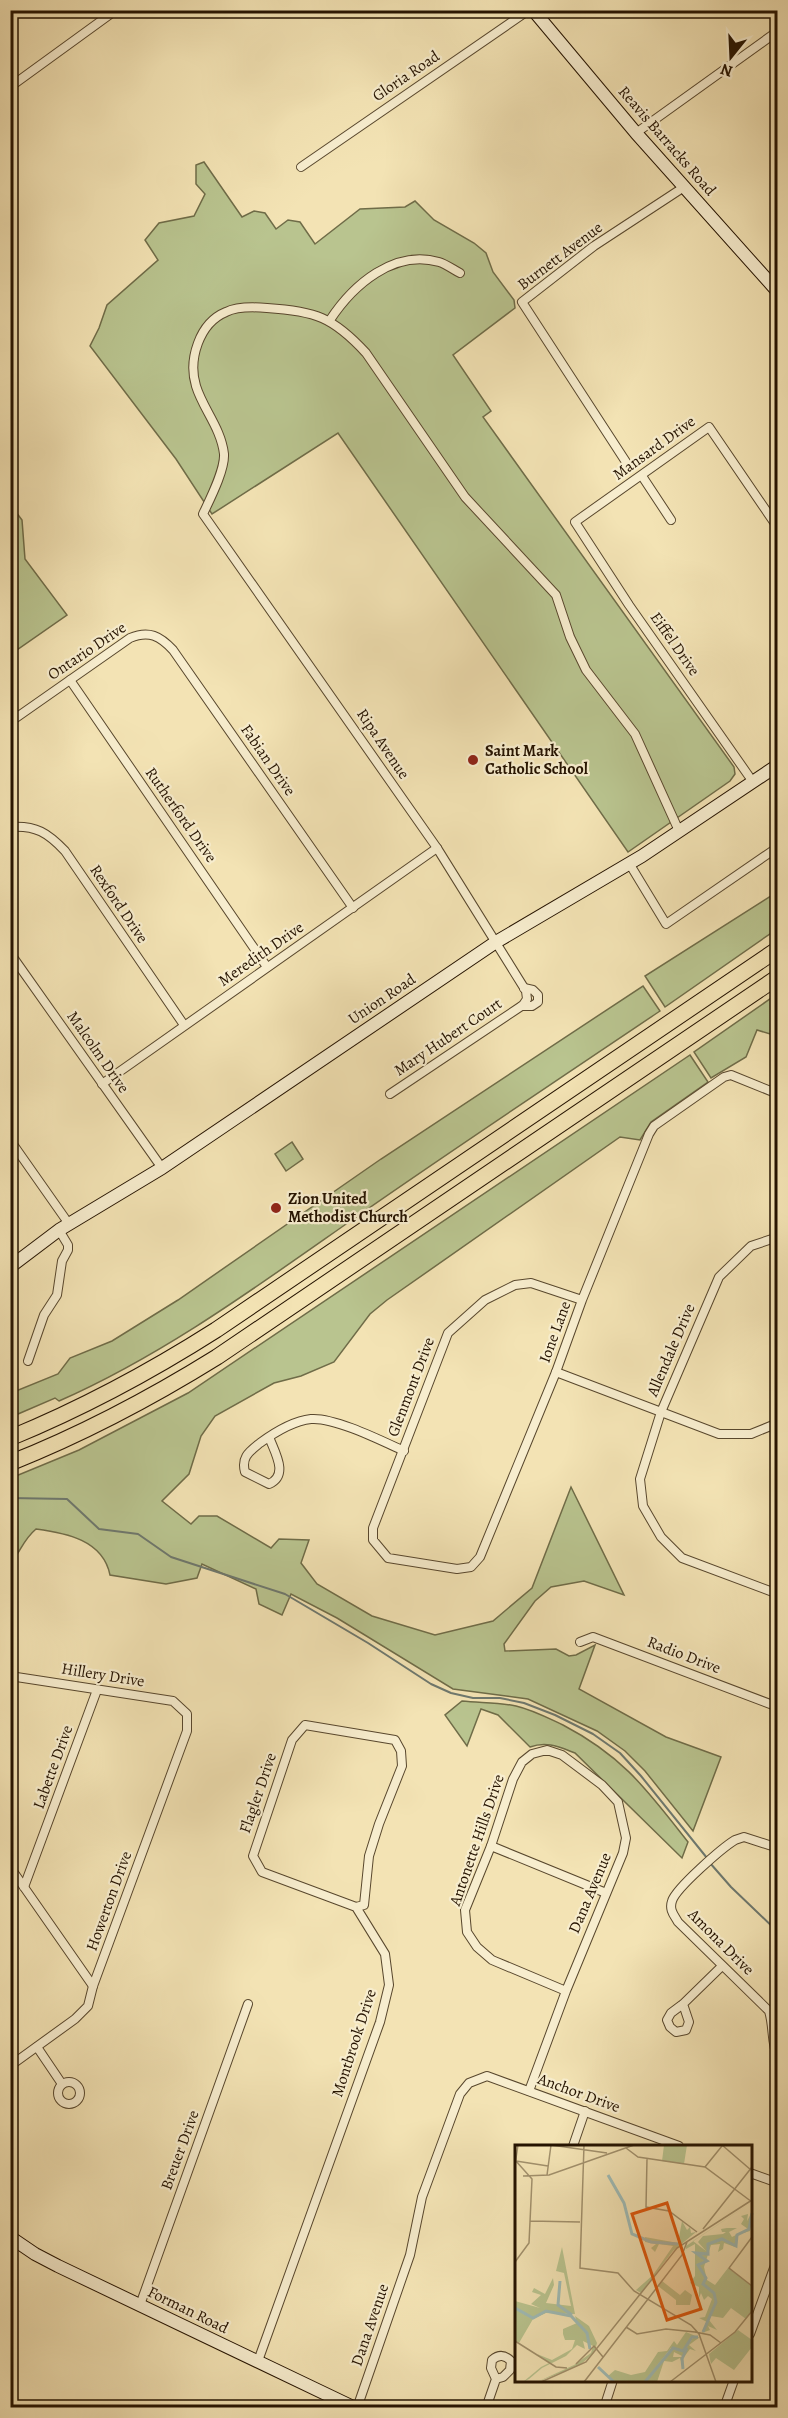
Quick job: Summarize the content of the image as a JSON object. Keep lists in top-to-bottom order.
{
  "streets": {
    "main road": ["Reavis Barracks Road", "Union Road", "Forman Road"],
    "street": [
      "Gloria Road",
      "Burnett Avenue",
      "Mansard Drive",
      "Eiffel Drive",
      "Ontario Drive",
      "Ripa Avenue",
      "Fabian Drive",
      "Rutherford Drive",
      "Rexford Drive",
      "Meredith Drive",
      "Mary Hubert Court",
      "Malcolm Drive",
      "Ione Lane",
      "Allendale Drive",
      "Glenmont Drive",
      "Radio Drive",
      "Hillery Drive",
      "Labette Drive",
      "Flagler Drive",
      "Antonette Hills Drive",
      "Dana Avenue",
      "Howerton Drive",
      "Amona Drive",
      "Montbrook Drive",
      "Anchor Drive",
      "Breuer Drive"
    ]
  },
  "crossings": [
    ["Gloria Road", "Reavis Barracks Road"],
    ["Reavis Barracks Road", "Burnett Avenue"],
    ["Mansard Drive", "Eiffel Drive"],
    ["Eiffel Drive", "Union Road"],
    ["Ontario Drive", "Fabian Drive"],
    ["Ontario Drive", "Rutherford Drive"],
    ["Ripa Avenue", "Meredith Drive"],
    ["Ripa Avenue", "Union Road"],
    ["Ripa Avenue", "Mary Hubert Court"],
    ["Fabian Drive", "Meredith Drive"],
    ["Rutherford Drive", "Meredith Drive"],
    ["Rexford Drive", "Meredith Drive"],
    ["Meredith Drive", "Malcolm Drive"],
    ["Union Road", "Malcolm Drive"],
    ["Ione Lane", "Glenmont Drive"],
    ["Hillery Drive", "Labette Drive"],
    ["Hillery Drive", "Howerton Drive"],
    ["Flagler Drive", "Montbrook Drive"],
    ["Antonette Hills Drive", "Dana Avenue"],
    ["Dana Avenue", "Anchor Drive"],
    ["Dana Avenue", "Forman Road"],
    ["Montbrook Drive", "Forman Road"],
    ["Breuer Drive", "Forman Road"]
  ],
  "places": ["Saint Mark Catholic School", "Zion United Methodist Church"],
  "north": "bottom"
}
